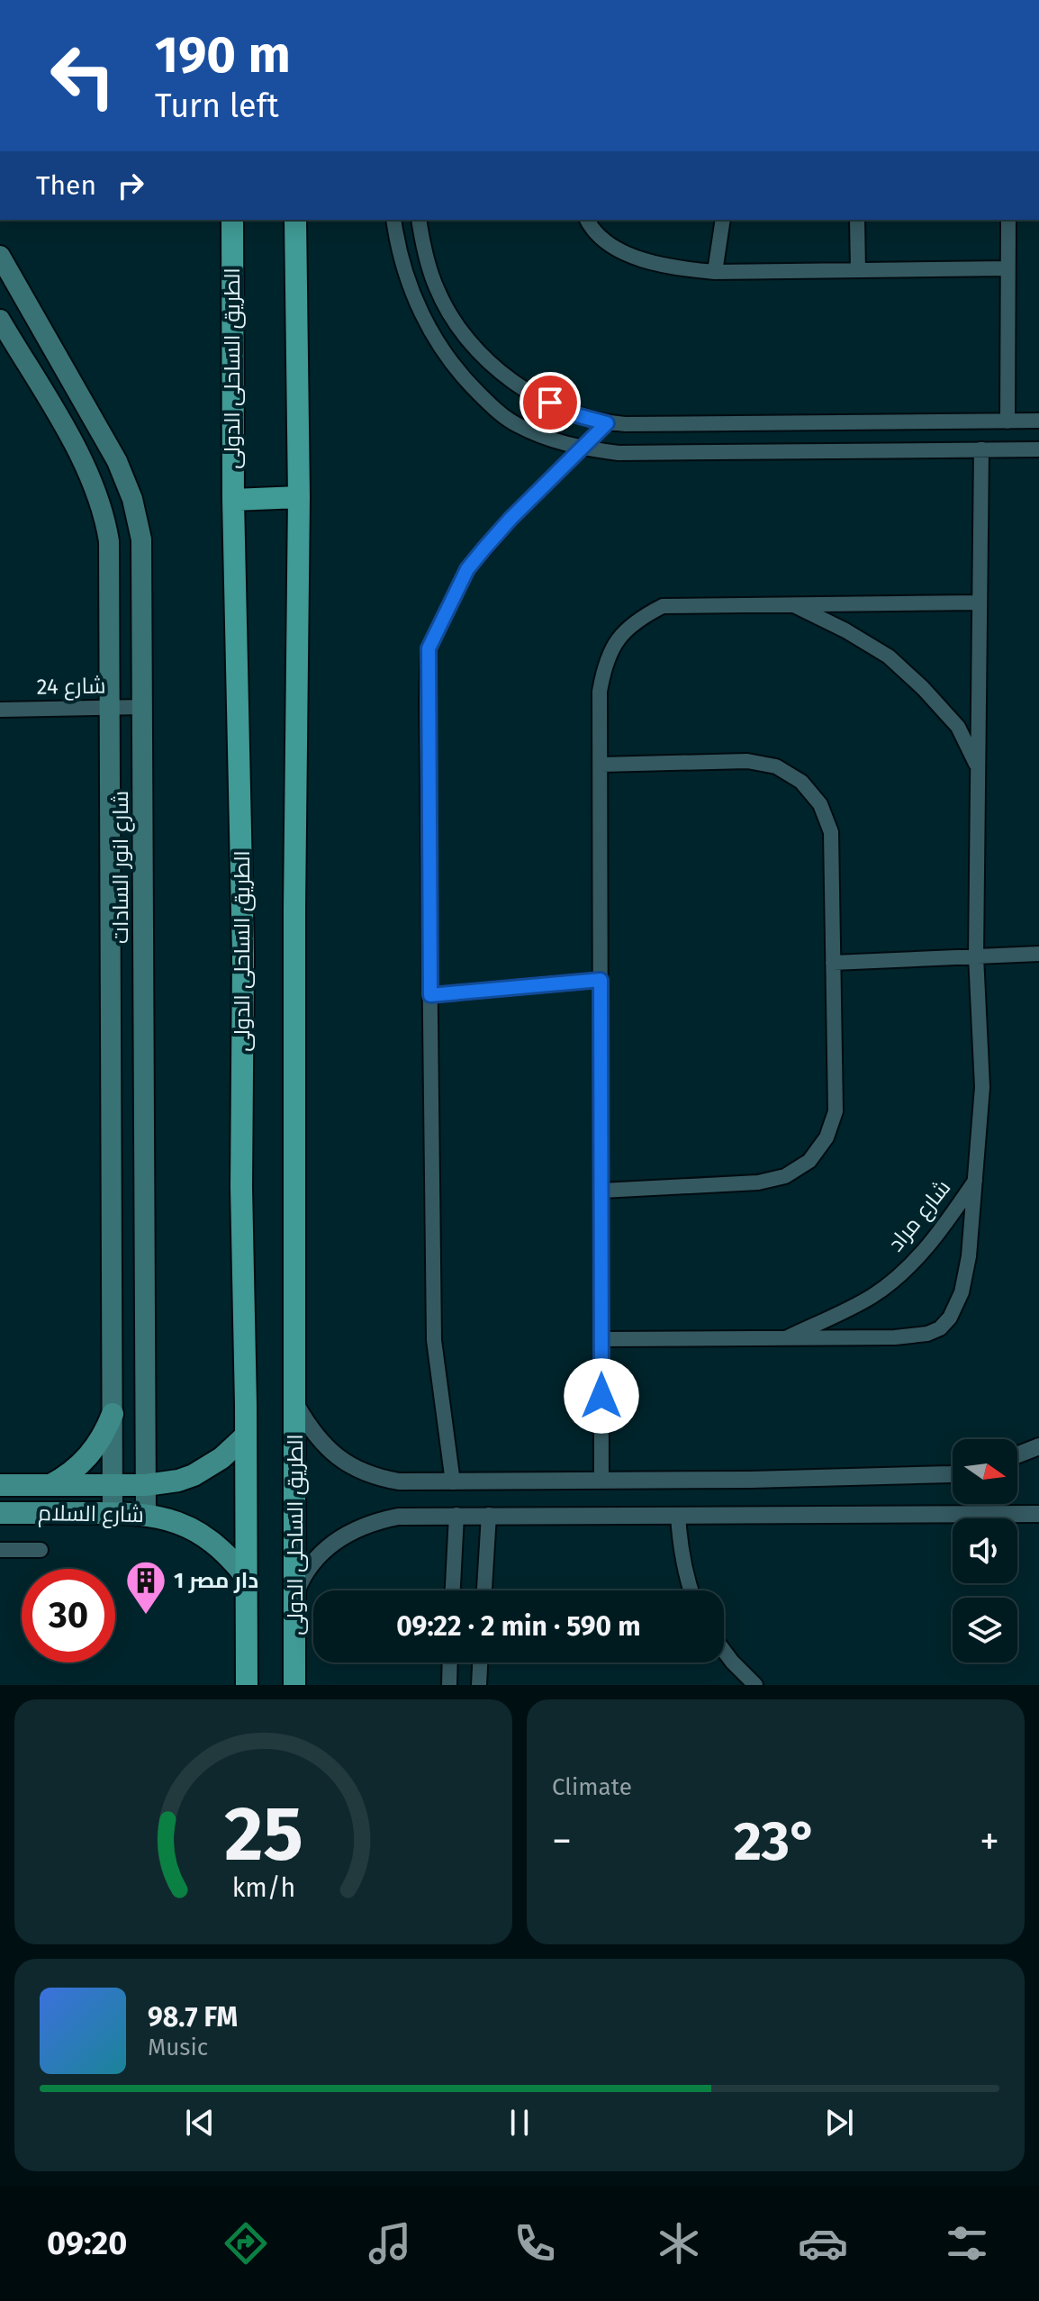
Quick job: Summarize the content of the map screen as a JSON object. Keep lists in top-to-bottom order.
{
  "streets": {
    "highway": ["الطريق الساحلى الدولى"],
    "main road": ["شارع انور السادات", "شارع السلام"],
    "street": ["شارع 24", "شارع مراد"]
  },
  "crossings": [
    ["الطريق الساحلى الدولى", "شارع السلام"],
    ["شارع 24", "شارع انور السادات"],
    ["شارع انور السادات", "شارع السلام"]
  ],
  "places": {
    "building": ["دار مصر 1"]
  },
  "north": "right",
  "page": {
    "turn": ["190 m", "Turn left"],
    "then": "Then",
    "limit": "30",
    "trip": "09:22 · 2 min · 590 m",
    "tile": "Climate",
    "heat": ["−", "23°", "+"],
    "song": ["98.7 FM", "Music"],
    "tabs": "09:20",
    "gauge": ["25", "km/h"]
  }
}
